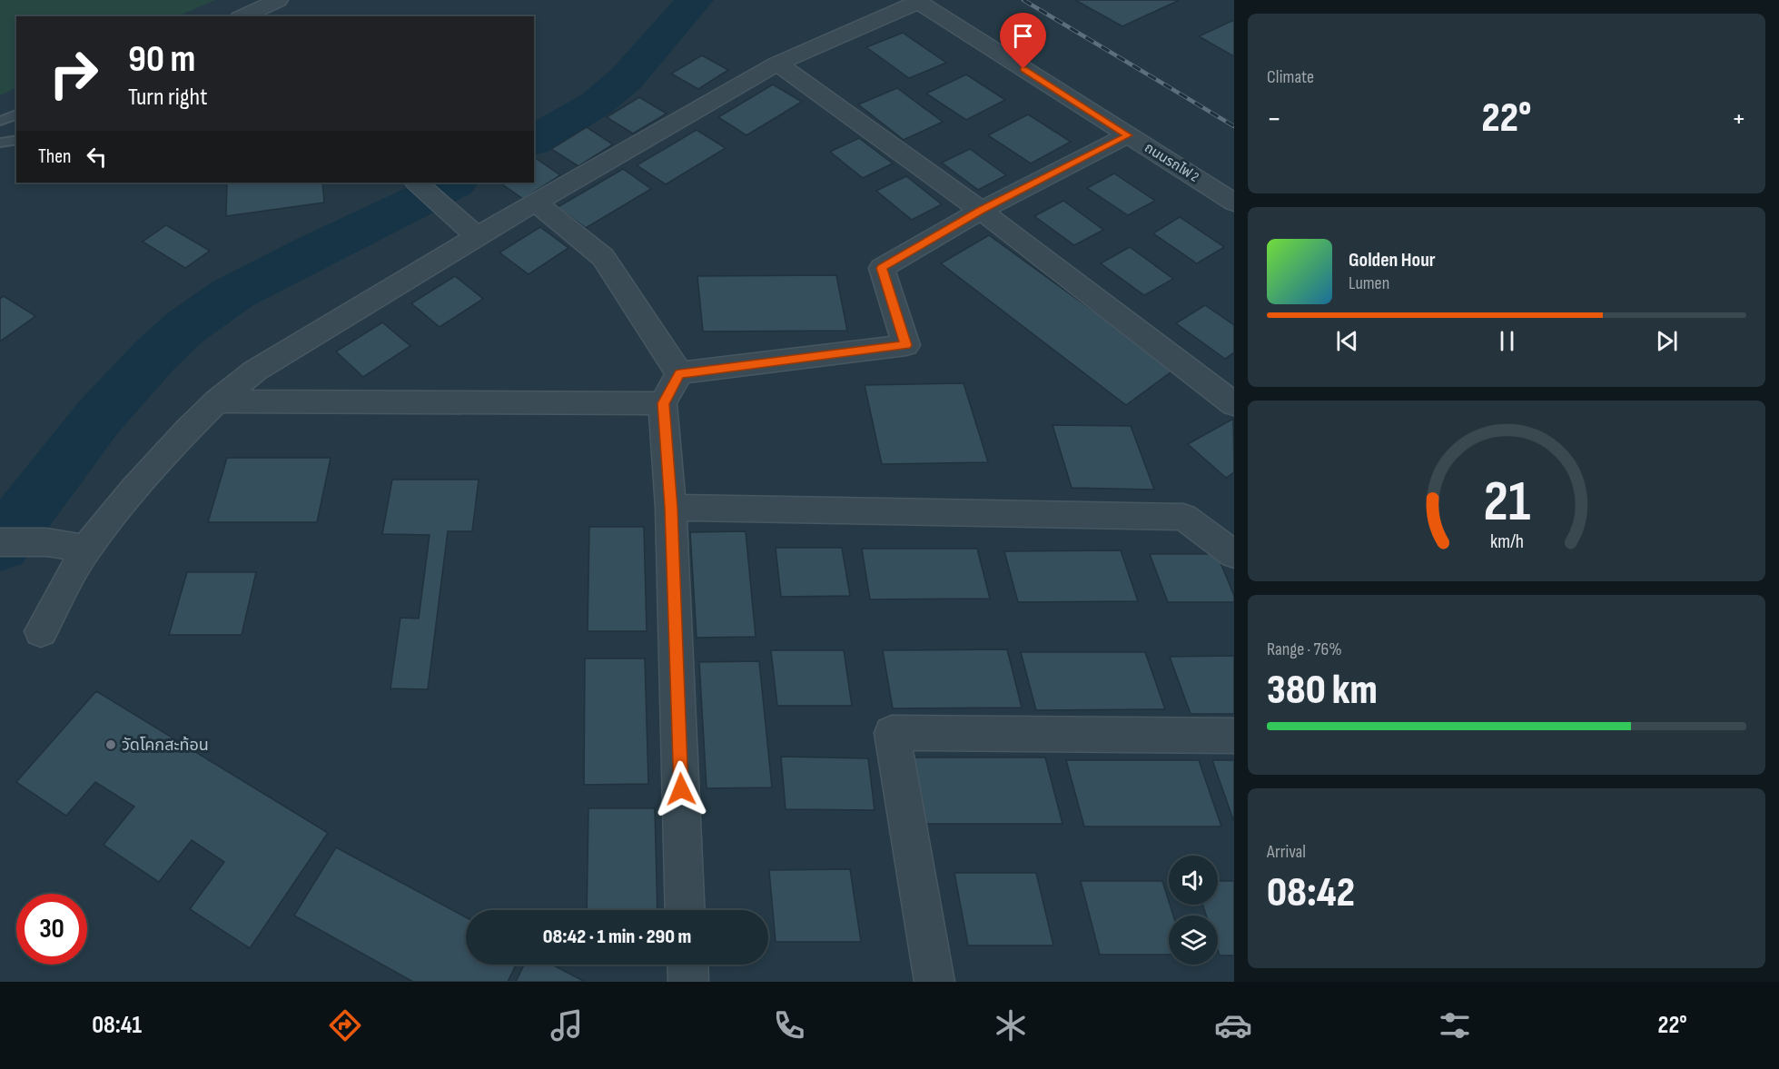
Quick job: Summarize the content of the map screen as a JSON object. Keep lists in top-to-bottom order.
{
  "streets": {
    "street": ["ถนนรถไฟ 2"]
  },
  "places": ["วัดโคกสะท้อน"],
  "page": {
    "tile": [
      "Climate",
      ["Range · 76%", "380 km"],
      ["Arrival", "08:42"]
    ],
    "turn": ["90 m", "Turn right"],
    "heat": ["−", "22°", "+"],
    "then": "Then",
    "song": ["Golden Hour", "Lumen"],
    "limit": "30",
    "trip": "08:42 · 1 min · 290 m",
    "tabs": ["08:41", "22°"],
    "gauge": ["21", "km/h"]
  }
}
